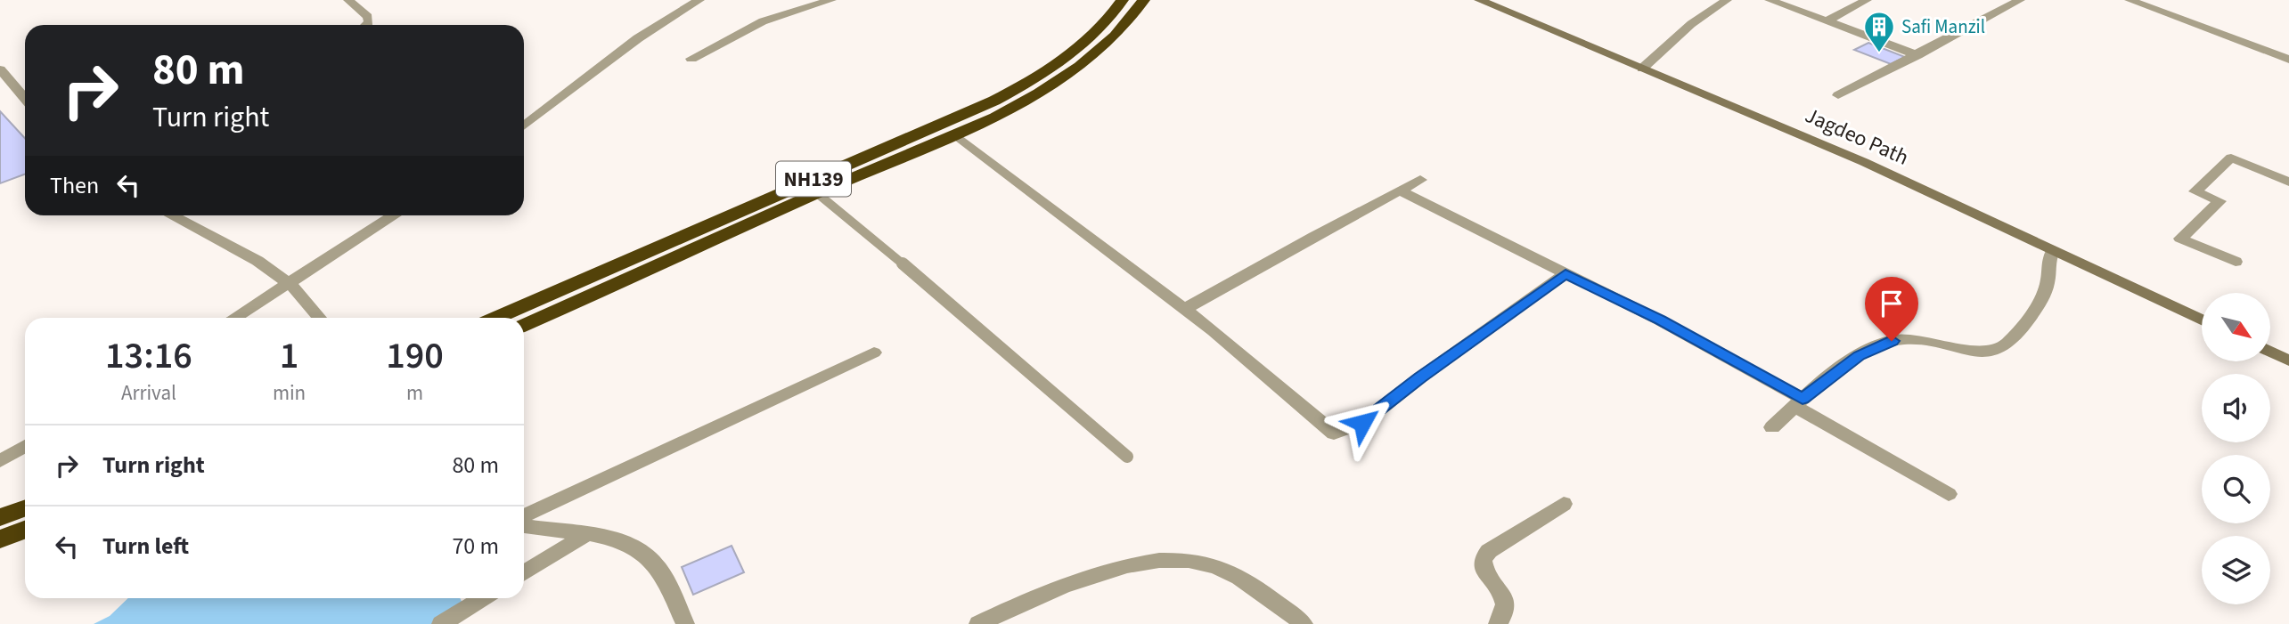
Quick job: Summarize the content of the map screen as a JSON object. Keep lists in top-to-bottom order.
{
  "streets": {
    "highway": ["NH139"],
    "main road": ["Jagdeo Path"]
  },
  "places": {
    "building": ["Safi Manzil"]
  },
  "north": "bottom right",
  "page": {
    "turn": ["80 m", "Turn right"],
    "then": "Then",
    "eta": [
      "13:16",
      "Arrival",
      "1",
      "min",
      "190",
      "m"
    ],
    "list": [
      {
        "name": "Turn right",
        "value": "80 m"
      },
      {
        "name": "Turn left",
        "value": "70 m"
      }
    ]
  }
}
